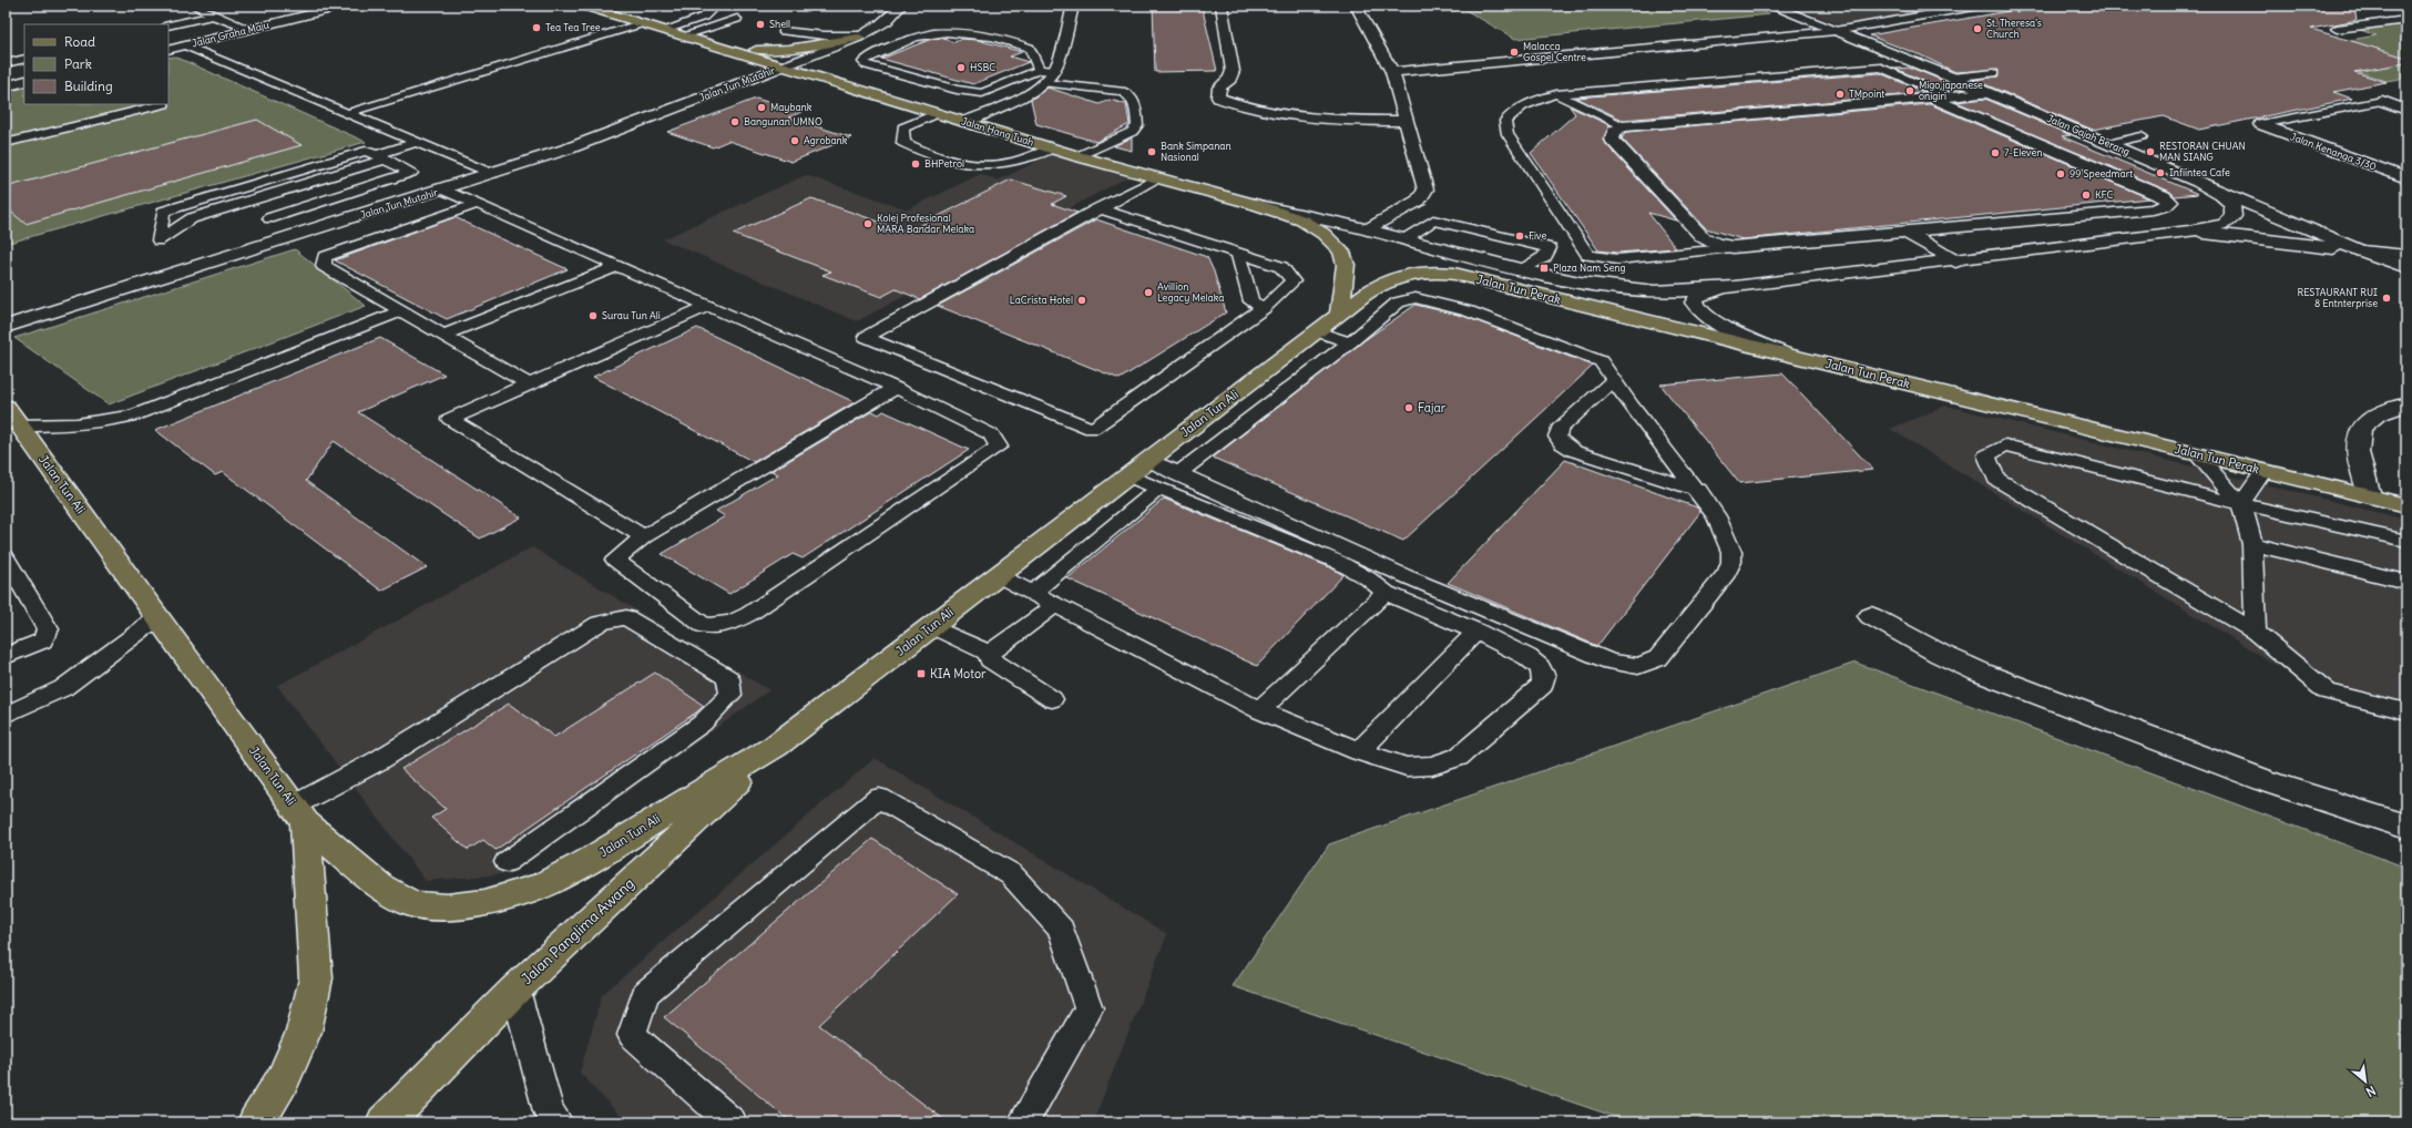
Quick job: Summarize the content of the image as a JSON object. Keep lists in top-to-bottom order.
{
  "streets": {
    "main road": [
      "Jalan Hang Tuah",
      "Jalan Tun Perak",
      "Jalan Tun Ali",
      "Jalan Panglima Awang"
    ],
    "street": [
      "Jalan Graha Maju",
      "Jalan Tun Mutahir",
      "Jalan Gajah Berang",
      "Jalan Kenanga 3/30"
    ]
  },
  "crossings": [
    ["Jalan Tun Mutahir", "Jalan Hang Tuah"],
    ["Jalan Hang Tuah", "Jalan Tun Perak"],
    ["Jalan Hang Tuah", "Jalan Tun Ali"],
    ["Jalan Tun Perak", "Jalan Tun Ali"],
    ["Jalan Tun Ali", "Jalan Panglima Awang"]
  ],
  "places": {
    "other": [
      "Shell",
      "Tea Tea Tree",
      "St. Theresa's Church",
      "Malacca Gospel Centre",
      "HSBC",
      "Migo japanese onigiri",
      "TMpoint",
      "Maybank",
      "Bangunan UMNO",
      "Agrobank",
      "Bank Simpanan Nasional",
      "RESTORAN CHUAN MAN SIANG",
      "7-Eleven",
      "BHPetrol",
      "Infiintea Cafe",
      "99 Speedmart",
      "KFC",
      "Kolej Profesional MARA Bandar Melaka",
      "Five",
      "Avillion Legacy Melaka",
      "RESTAURANT RUI 8 Entnterprise",
      "LaCrista Hotel",
      "Surau Tun Ali",
      "Fajar"
    ],
    "transit": ["Plaza Nam Seng", "KIA Motor"]
  },
  "legend": ["Road", "Park", "Building"],
  "north": "bottom right"
}
